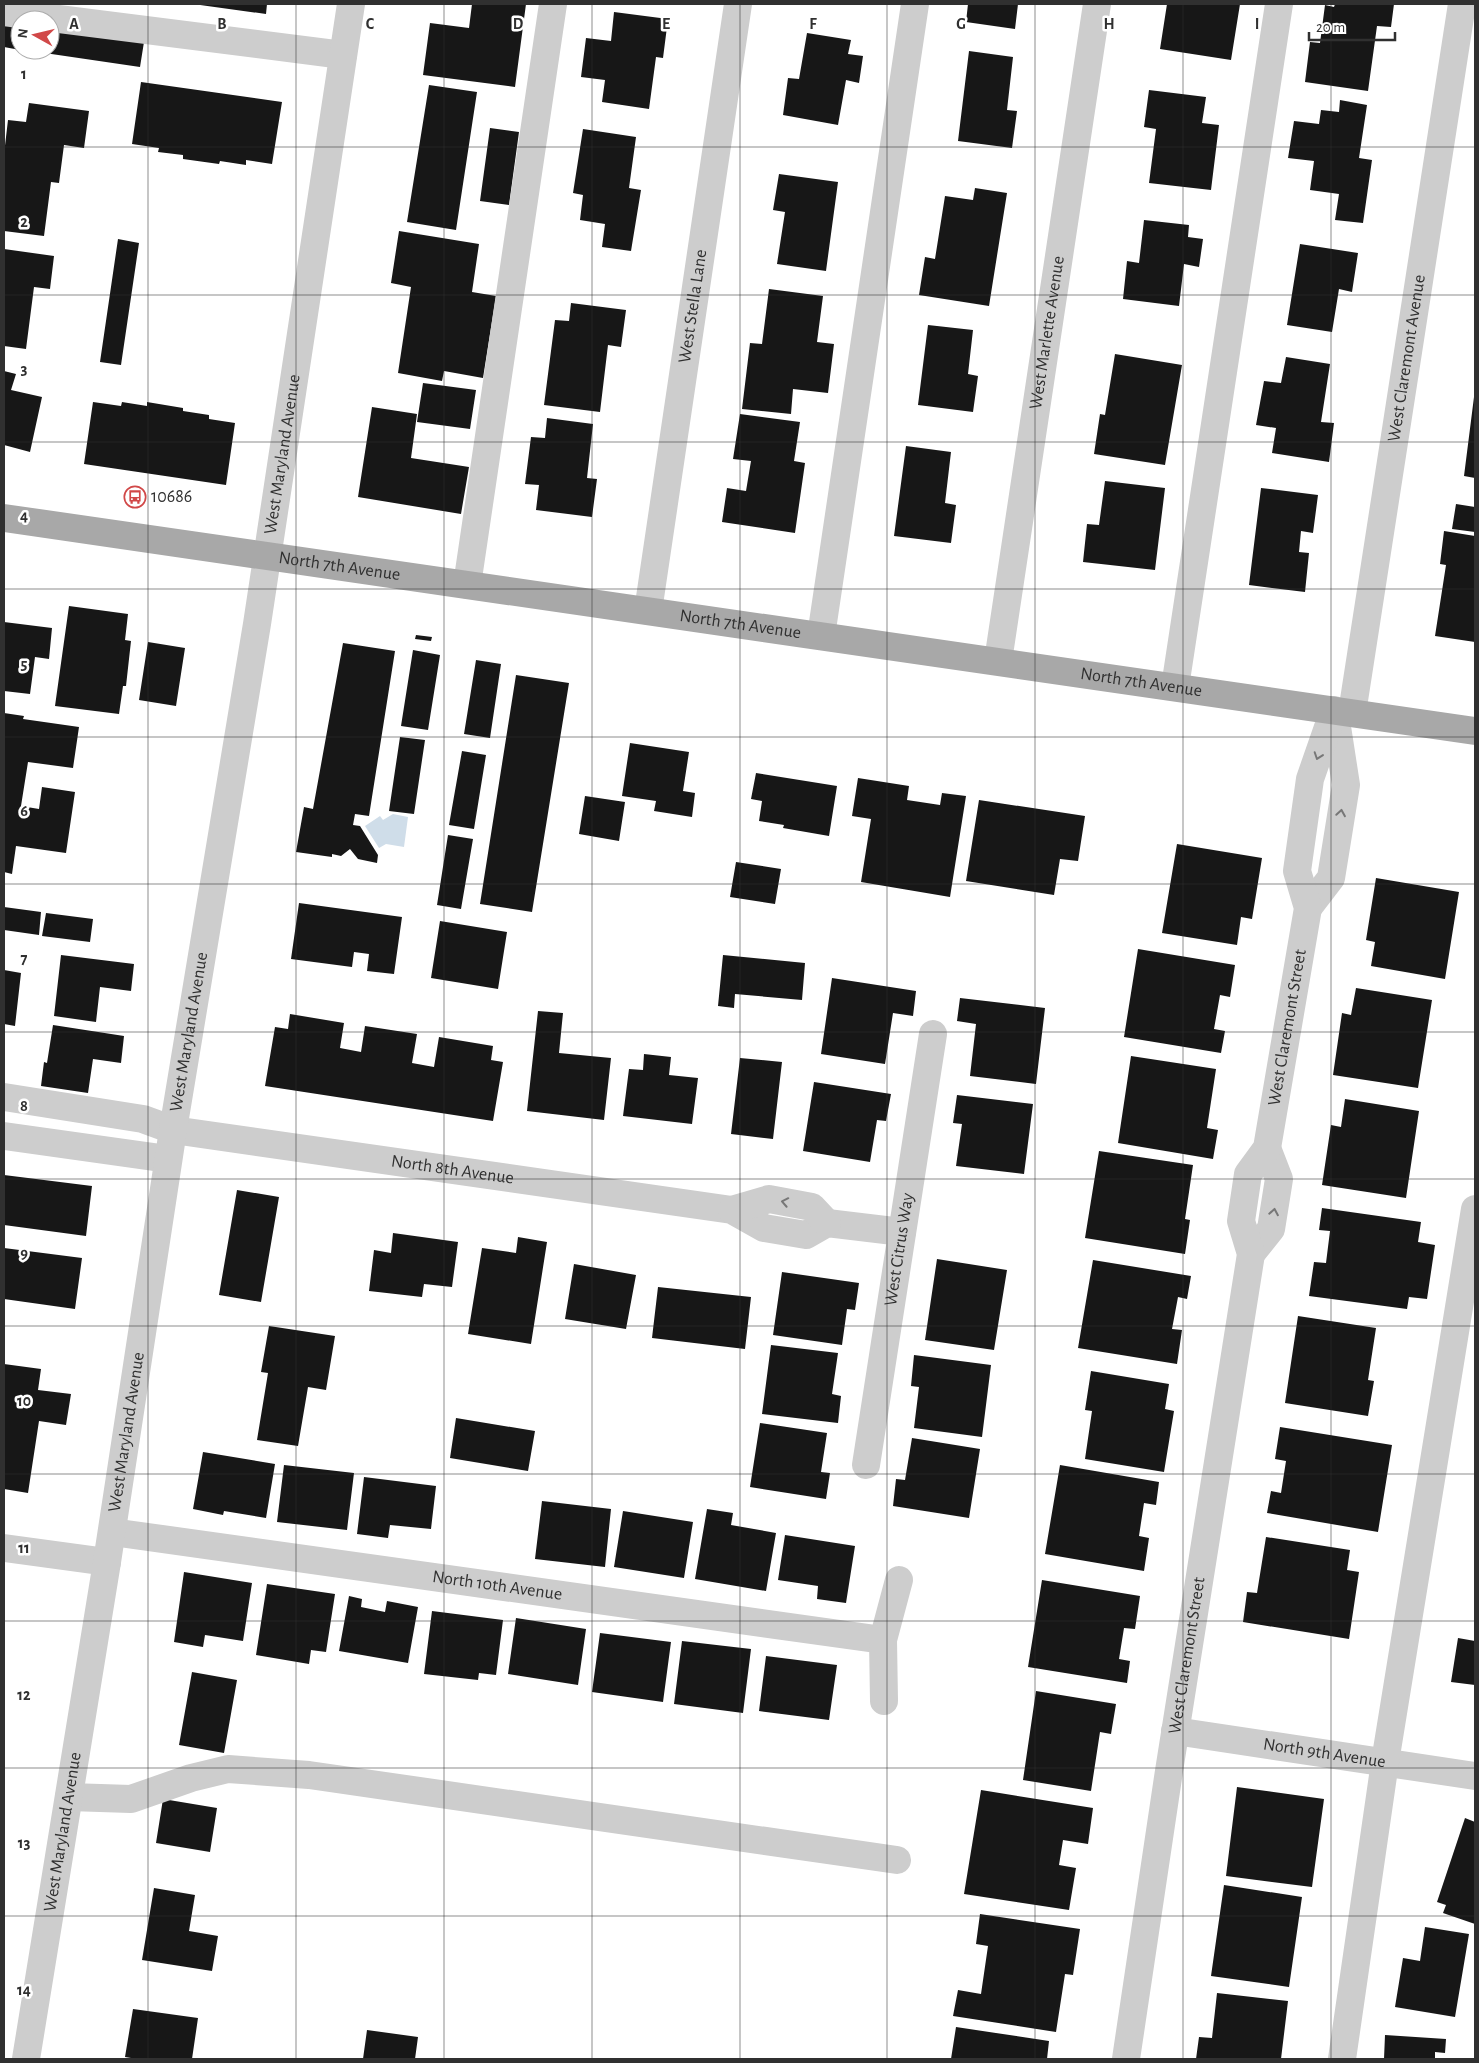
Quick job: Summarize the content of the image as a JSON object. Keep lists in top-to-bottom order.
{
  "streets": {
    "main road": ["North 7th Avenue"],
    "street": [
      "West Stella Lane",
      "West Marlette Avenue",
      "West Claremont Avenue",
      "West Maryland Avenue",
      "West Claremont Street",
      "North 8th Avenue",
      "West Citrus Way",
      "North 10th Avenue",
      "North 9th Avenue"
    ]
  },
  "crossings": [
    ["West Stella Lane", "North 7th Avenue"],
    ["West Marlette Avenue", "North 7th Avenue"],
    ["West Claremont Avenue", "North 7th Avenue"],
    ["West Claremont Avenue", "West Claremont Street"],
    ["West Maryland Avenue", "North 7th Avenue"],
    ["West Maryland Avenue", "North 8th Avenue"],
    ["West Maryland Avenue", "North 10th Avenue"],
    ["North 7th Avenue", "West Claremont Street"],
    ["West Claremont Street", "North 9th Avenue"],
    ["North 8th Avenue", "West Citrus Way"]
  ],
  "places": {
    "bus stop": ["10686"]
  },
  "scale_bar": "20 m",
  "north": "left",
  "grid": {
    "columns": [
      "A",
      "B",
      "C",
      "D",
      "E",
      "F",
      "G",
      "H",
      "I"
    ],
    "rows": [
      "1",
      "2",
      "3",
      "4",
      "5",
      "6",
      "7",
      "8",
      "9",
      "10",
      "11",
      "12",
      "13",
      "14"
    ]
  }
}
